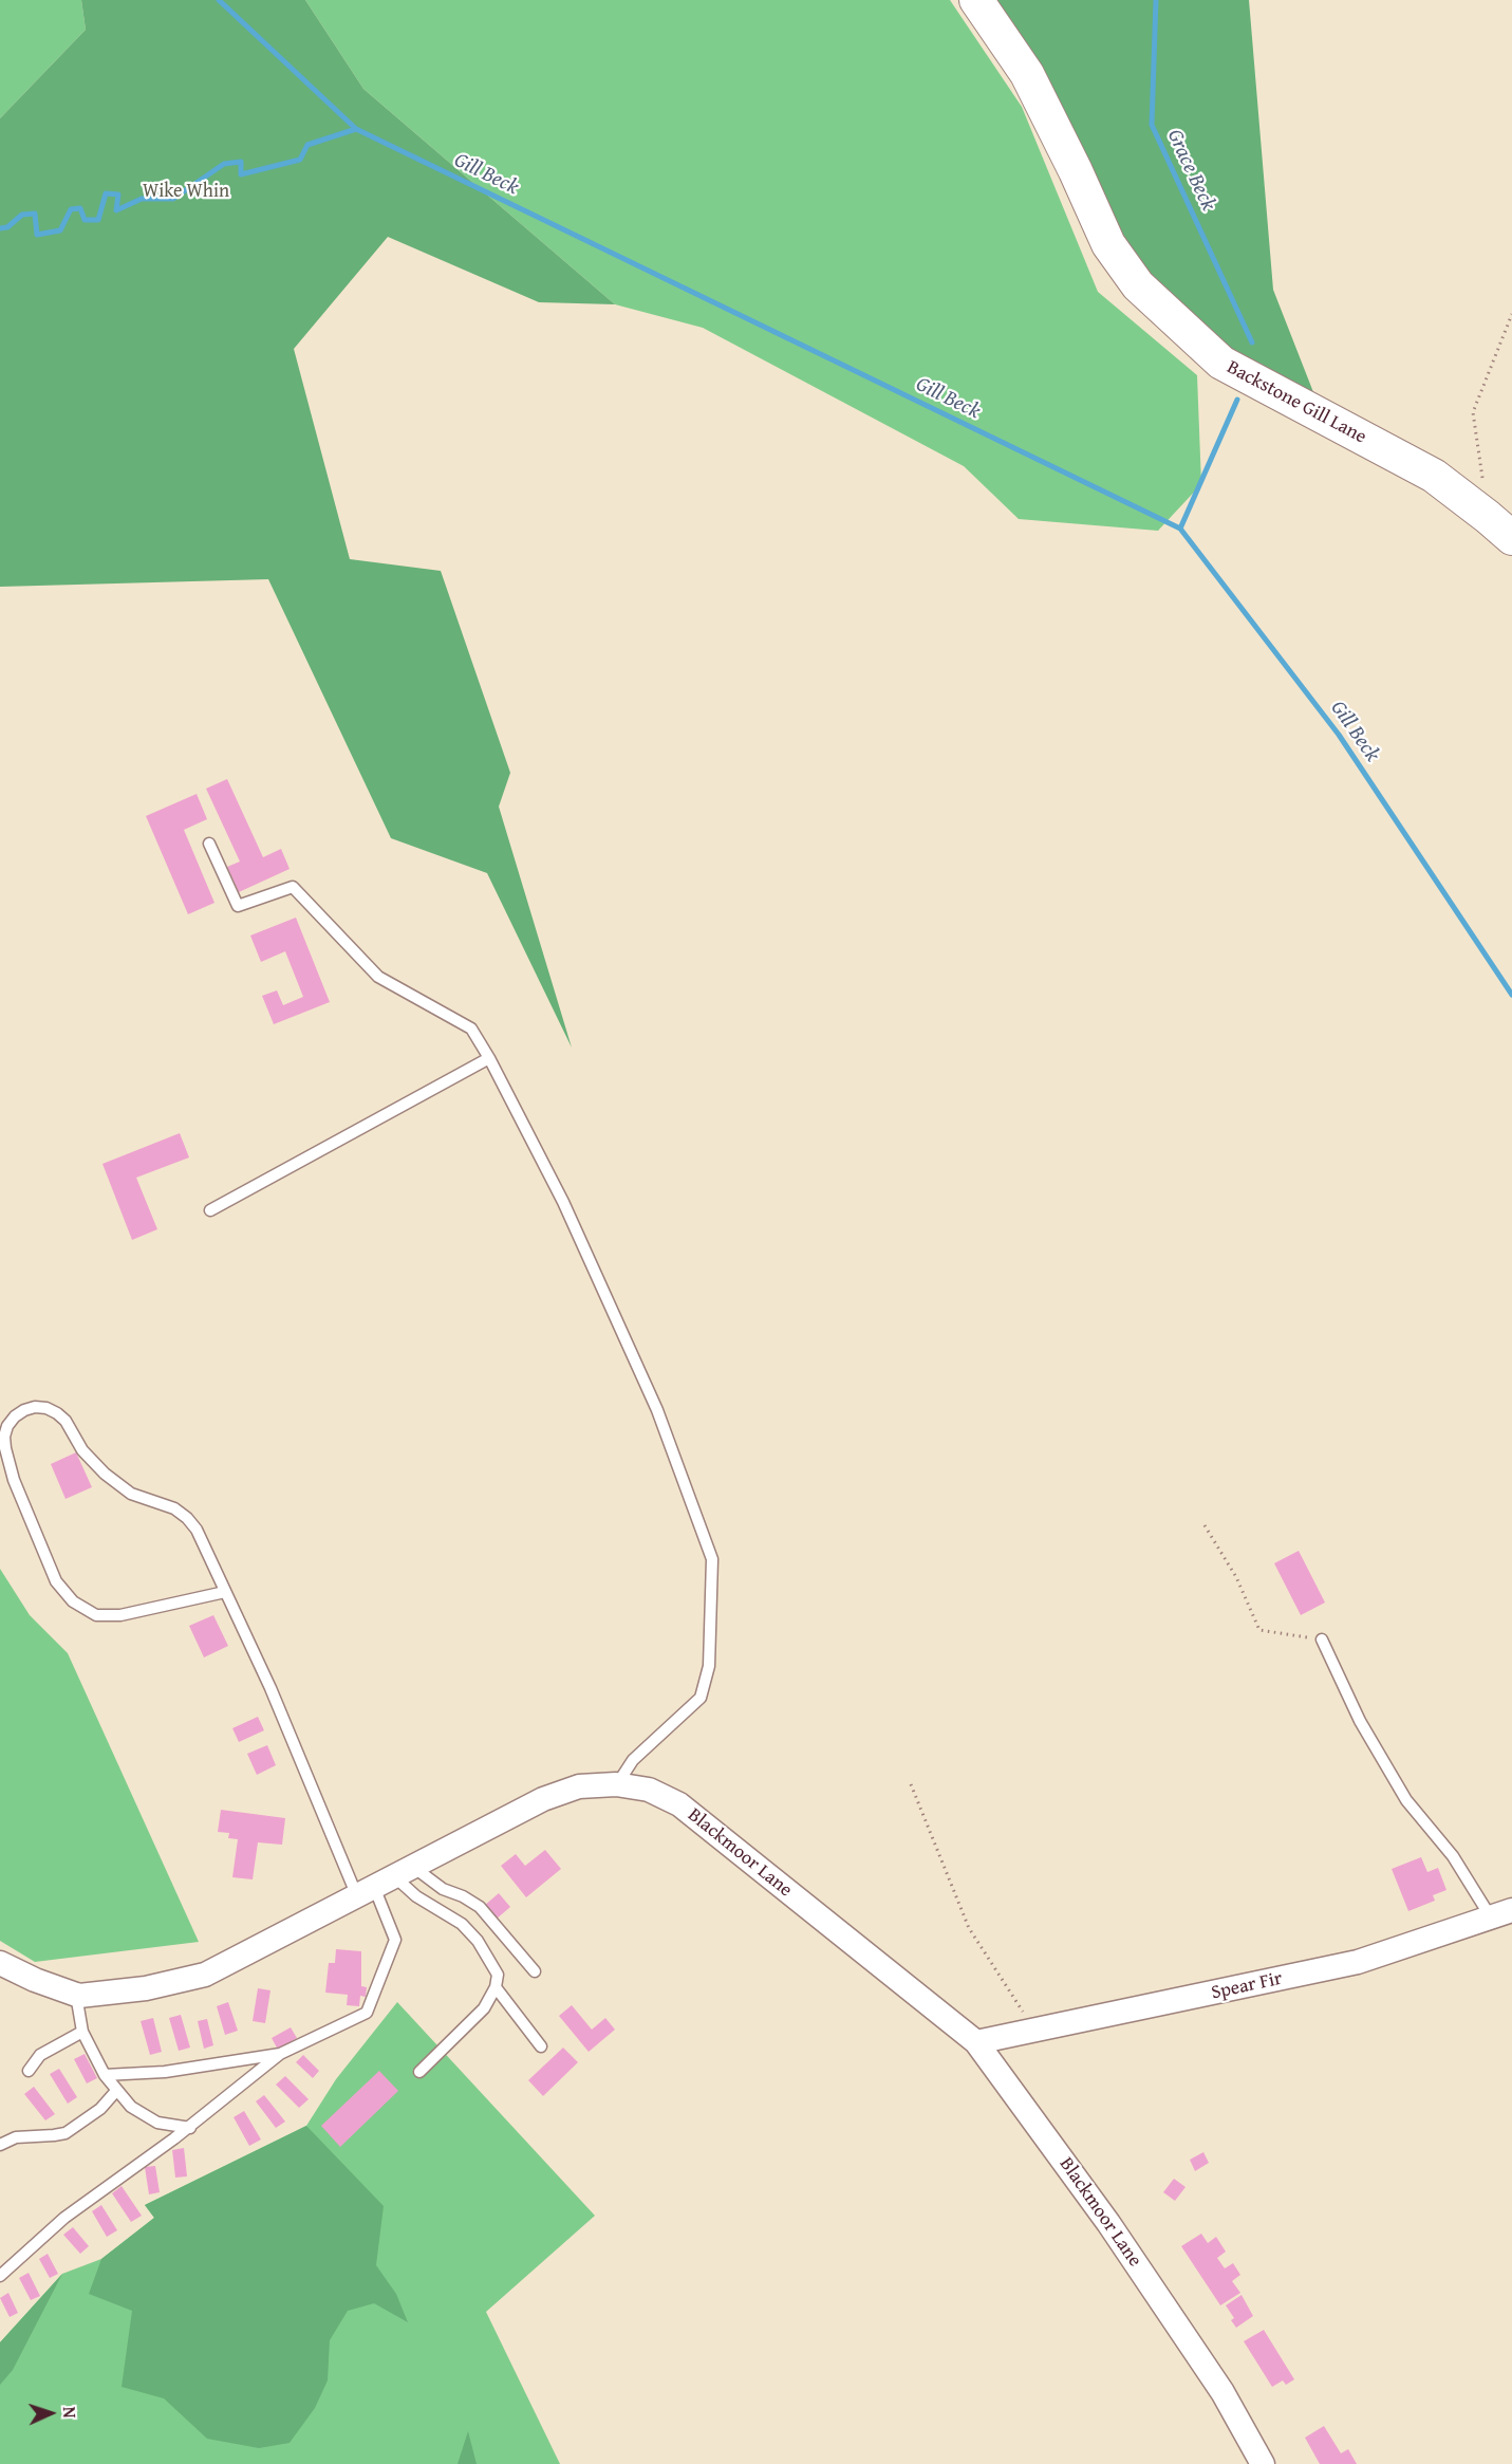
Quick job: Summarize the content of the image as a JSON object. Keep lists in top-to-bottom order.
{
  "streets": {
    "street": ["Backstone Gill Lane", "Blackmoor Lane", "Spear Fir"]
  },
  "crossings": [
    ["Blackmoor Lane", "Spear Fir"]
  ],
  "water": ["Grace Beck", "Gill Beck"],
  "parks": ["Wike Whin"],
  "north": "right"
}
